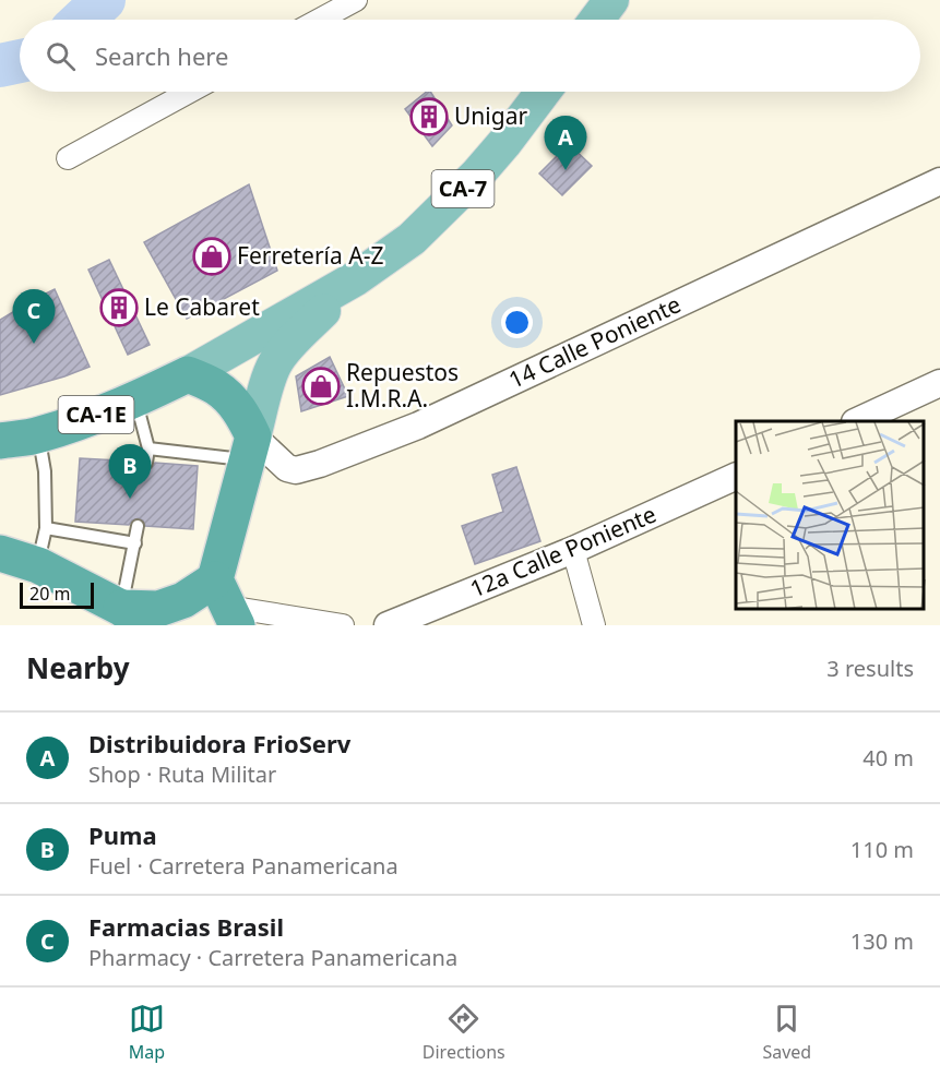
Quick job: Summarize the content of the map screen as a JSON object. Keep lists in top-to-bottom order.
{
  "streets": {
    "highway": ["CA-1E"],
    "main road": ["CA-7"],
    "street": ["14 Calle Poniente", "12a Calle Poniente"]
  },
  "crossings": [
    ["CA-7", "14 Calle Poniente"],
    ["CA-7", "CA-1E"]
  ],
  "places": {
    "building": ["Unigar", "Le Cabaret"],
    "shop": ["Ferretería A-Z", "Repuestos I.M.R.A."]
  },
  "scale_bar": "20 m",
  "page": {
    "search": "Search here",
    "pins": ["A", "C", "B"],
    "scale": "20 m",
    "heading": ["Nearby", "3 results"],
    "list": [
      {
        "mark": "A",
        "name": "Distribuidora FrioServ",
        "note": "Shop · Ruta Militar",
        "value": "40 m"
      },
      {
        "mark": "B",
        "name": "Puma",
        "note": "Fuel · Carretera Panamericana",
        "value": "110 m"
      },
      {
        "mark": "C",
        "name": "Farmacias Brasil",
        "note": "Pharmacy · Carretera Panamericana",
        "value": "130 m"
      }
    ],
    "nav": ["Map", "Directions", "Saved"]
  }
}
